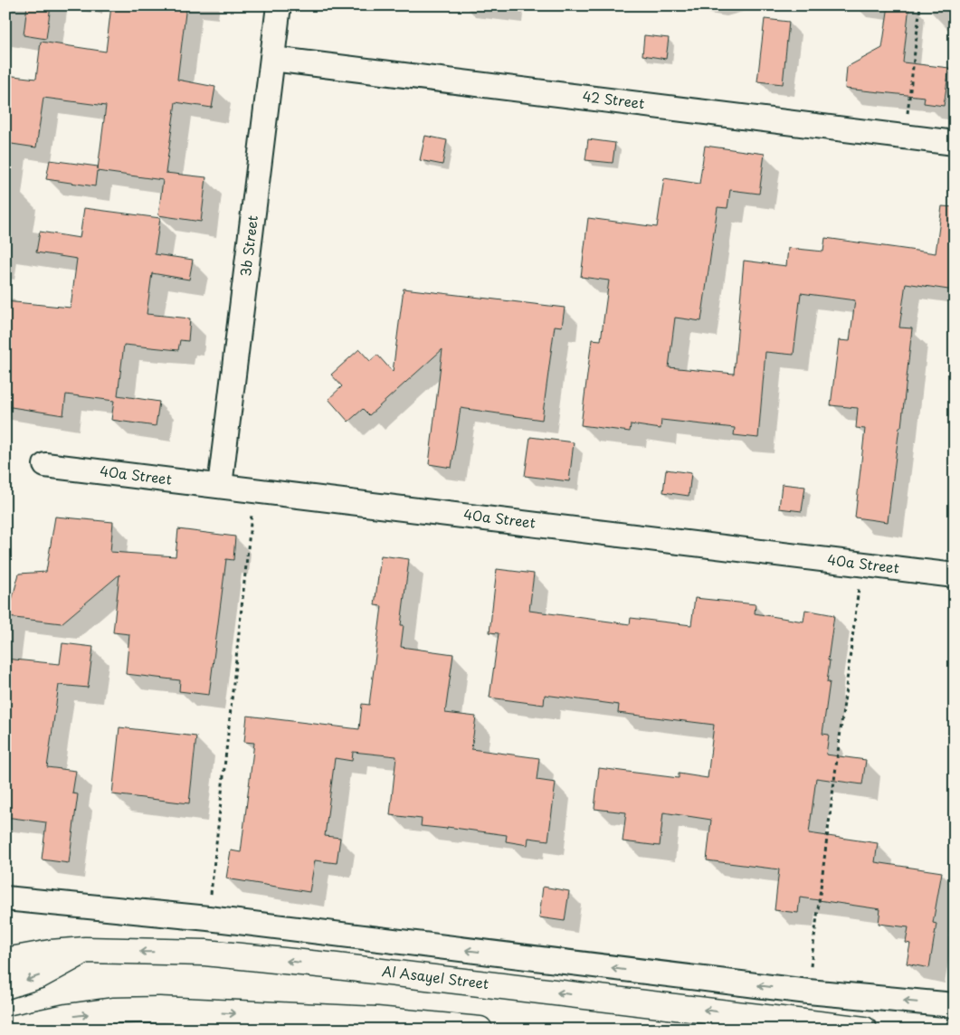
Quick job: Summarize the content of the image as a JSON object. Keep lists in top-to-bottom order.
{
  "streets": {
    "street": [
      "42 Street",
      "3b Street",
      "40a Street",
      "Al Asayel Street"
    ]
  },
  "crossings": [
    ["42 Street", "3b Street"],
    ["3b Street", "40a Street"]
  ]
}
